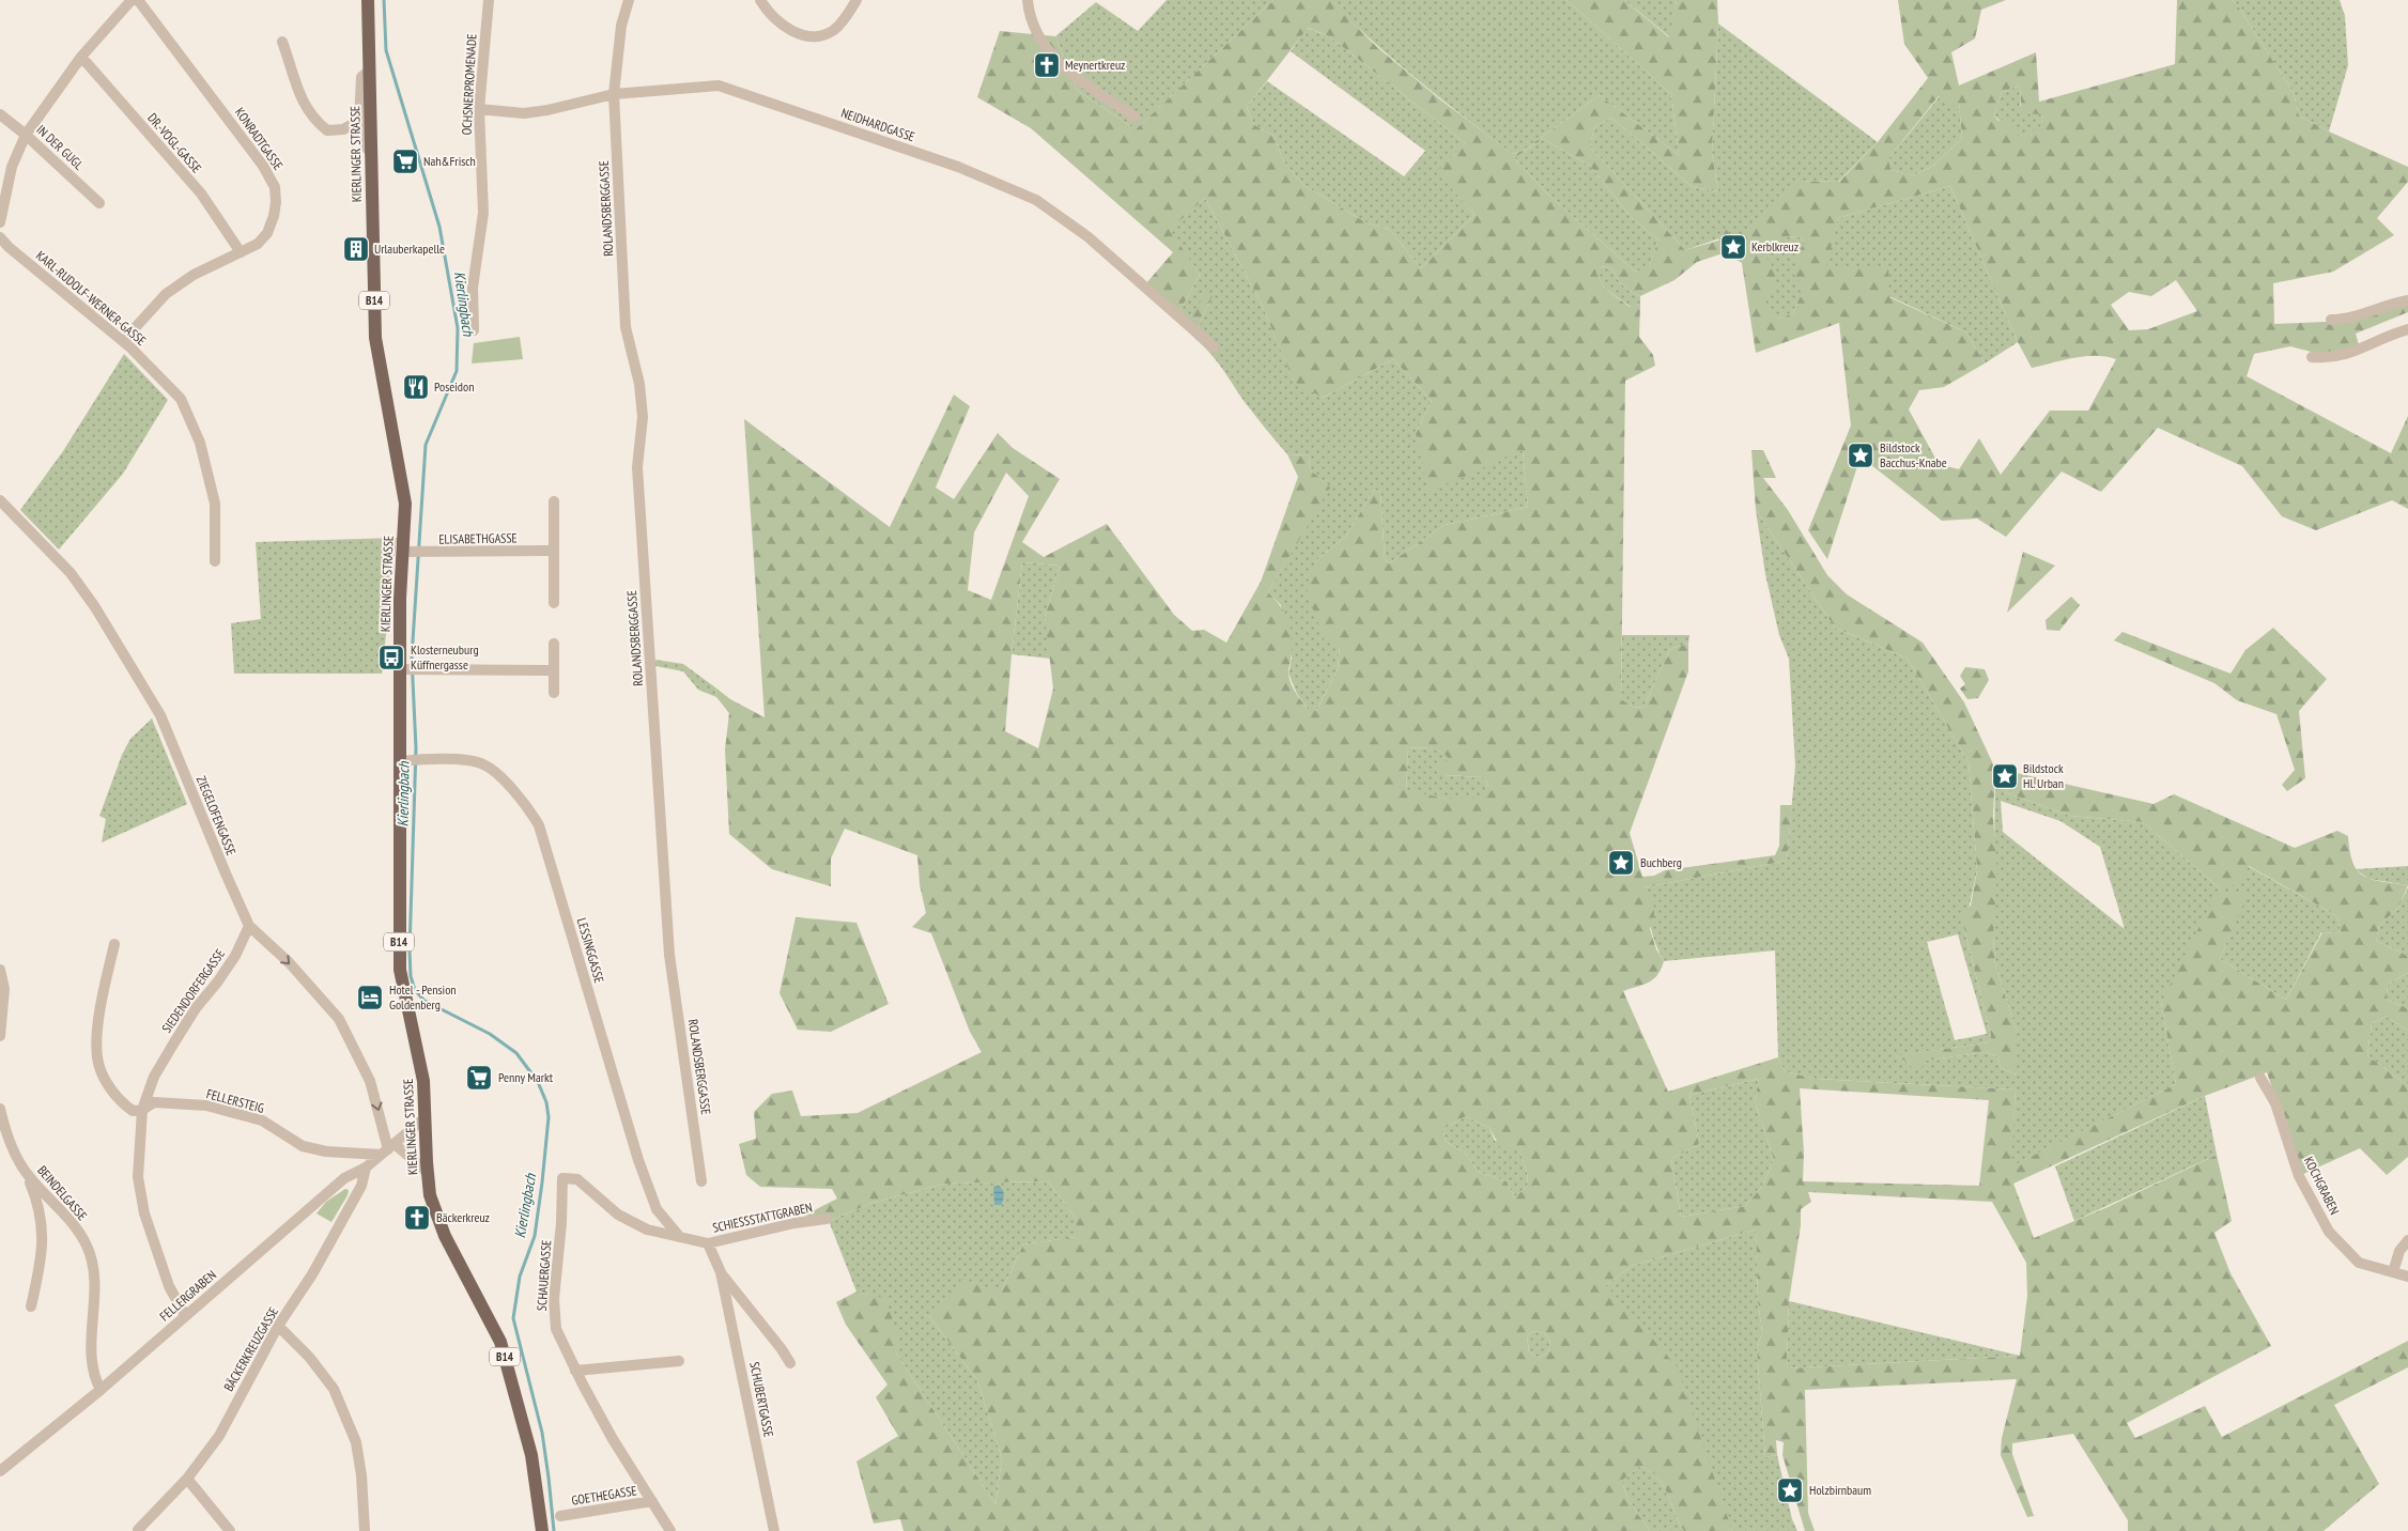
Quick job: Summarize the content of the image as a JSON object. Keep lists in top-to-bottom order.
{
  "streets": {
    "main road": ["KIERLINGER STRASSE", "B14"],
    "street": [
      "OCHSNERPROMENADE",
      "NEIDHARDGASSE",
      "KONRADTGASSE",
      "DR.-VOGL-GASSE",
      "IN DER GUGL",
      "ROLANDSBERGGASSE",
      "KARL-RUDOLF-WERNER-GASSE",
      "ELISABETHGASSE",
      "ZIEGELOFENGASSE",
      "LESSINGGASSE",
      "SIEDENDORFERGASSE",
      "FELLERSTEIG",
      "KOCHGRABEN",
      "BEINDELGASSE",
      "SCHIESSSTATTGRABEN",
      "SCHAUERGASSE",
      "FELLERGRABEN",
      "BÄCKERKREUZGASSE",
      "SCHUBERTGASSE",
      "GOETHEGASSE"
    ]
  },
  "crossings": [
    ["OCHSNERPROMENADE", "NEIDHARDGASSE"],
    ["NEIDHARDGASSE", "ROLANDSBERGGASSE"],
    ["KONRADTGASSE", "DR.-VOGL-GASSE"],
    ["KONRADTGASSE", "KARL-RUDOLF-WERNER-GASSE"],
    ["KIERLINGER STRASSE", "ELISABETHGASSE"],
    ["KIERLINGER STRASSE", "LESSINGGASSE"],
    ["KIERLINGER STRASSE", "FELLERGRABEN"],
    ["ZIEGELOFENGASSE", "SIEDENDORFERGASSE"],
    ["ZIEGELOFENGASSE", "FELLERSTEIG"],
    ["ZIEGELOFENGASSE", "FELLERGRABEN"],
    ["LESSINGGASSE", "SCHIESSSTATTGRABEN"],
    ["SIEDENDORFERGASSE", "FELLERSTEIG"],
    ["SIEDENDORFERGASSE", "FELLERGRABEN"],
    ["FELLERSTEIG", "FELLERGRABEN"],
    ["BEINDELGASSE", "FELLERGRABEN"],
    ["SCHIESSSTATTGRABEN", "SCHAUERGASSE"],
    ["SCHIESSSTATTGRABEN", "SCHUBERTGASSE"],
    ["SCHAUERGASSE", "GOETHEGASSE"],
    ["FELLERGRABEN", "BÄCKERKREUZGASSE"]
  ],
  "water": ["Kierlingbach"],
  "places": {
    "church": ["Meynertkreuz", "Bäckerkreuz"],
    "supermarket": ["Nah&Frisch", "Penny Markt"],
    "place": [
      "Kerblkreuz",
      "Bildstock Bacchus-Knabe",
      "Bildstock Hl. Urban",
      "Buchberg",
      "Holzbirnbaum"
    ],
    "building": ["Urlauberkapelle"],
    "restaurant": ["Poseidon"],
    "bus stop": ["Klosterneuburg Küffnergasse"],
    "hotel": ["Hotel - Pension Goldenberg"]
  }
}
